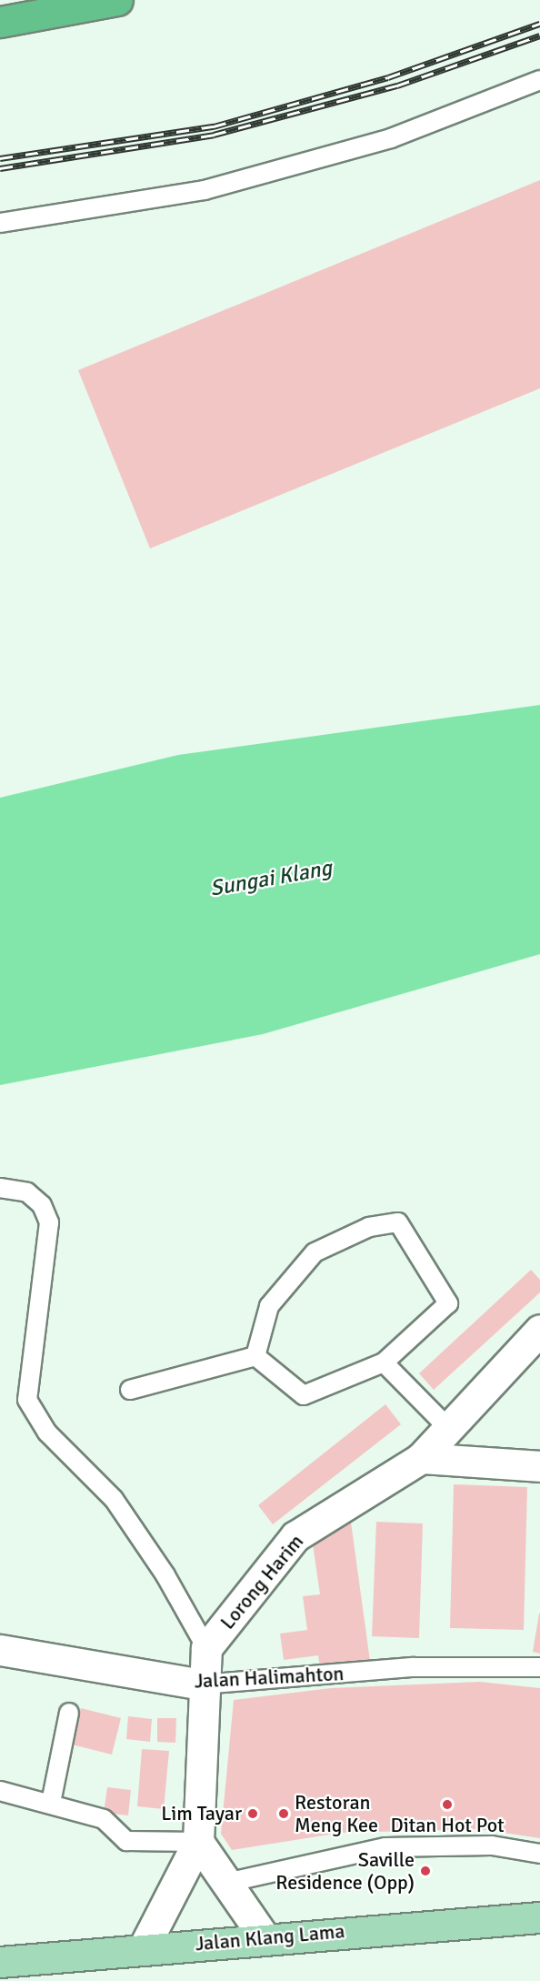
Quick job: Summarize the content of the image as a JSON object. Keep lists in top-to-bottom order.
{
  "streets": {
    "main road": ["Jalan Klang Lama"],
    "street": ["Lorong Harim", "Jalan Halimahton"]
  },
  "crossings": [
    ["Lorong Harim", "Jalan Halimahton"],
    ["Lorong Harim", "Jalan Klang Lama"]
  ],
  "water": ["Sungai Klang"],
  "places": [
    "Ditan Hot Pot",
    "Lim Tayar",
    "Restoran Meng Kee",
    "Saville Residence (Opp)"
  ]
}
